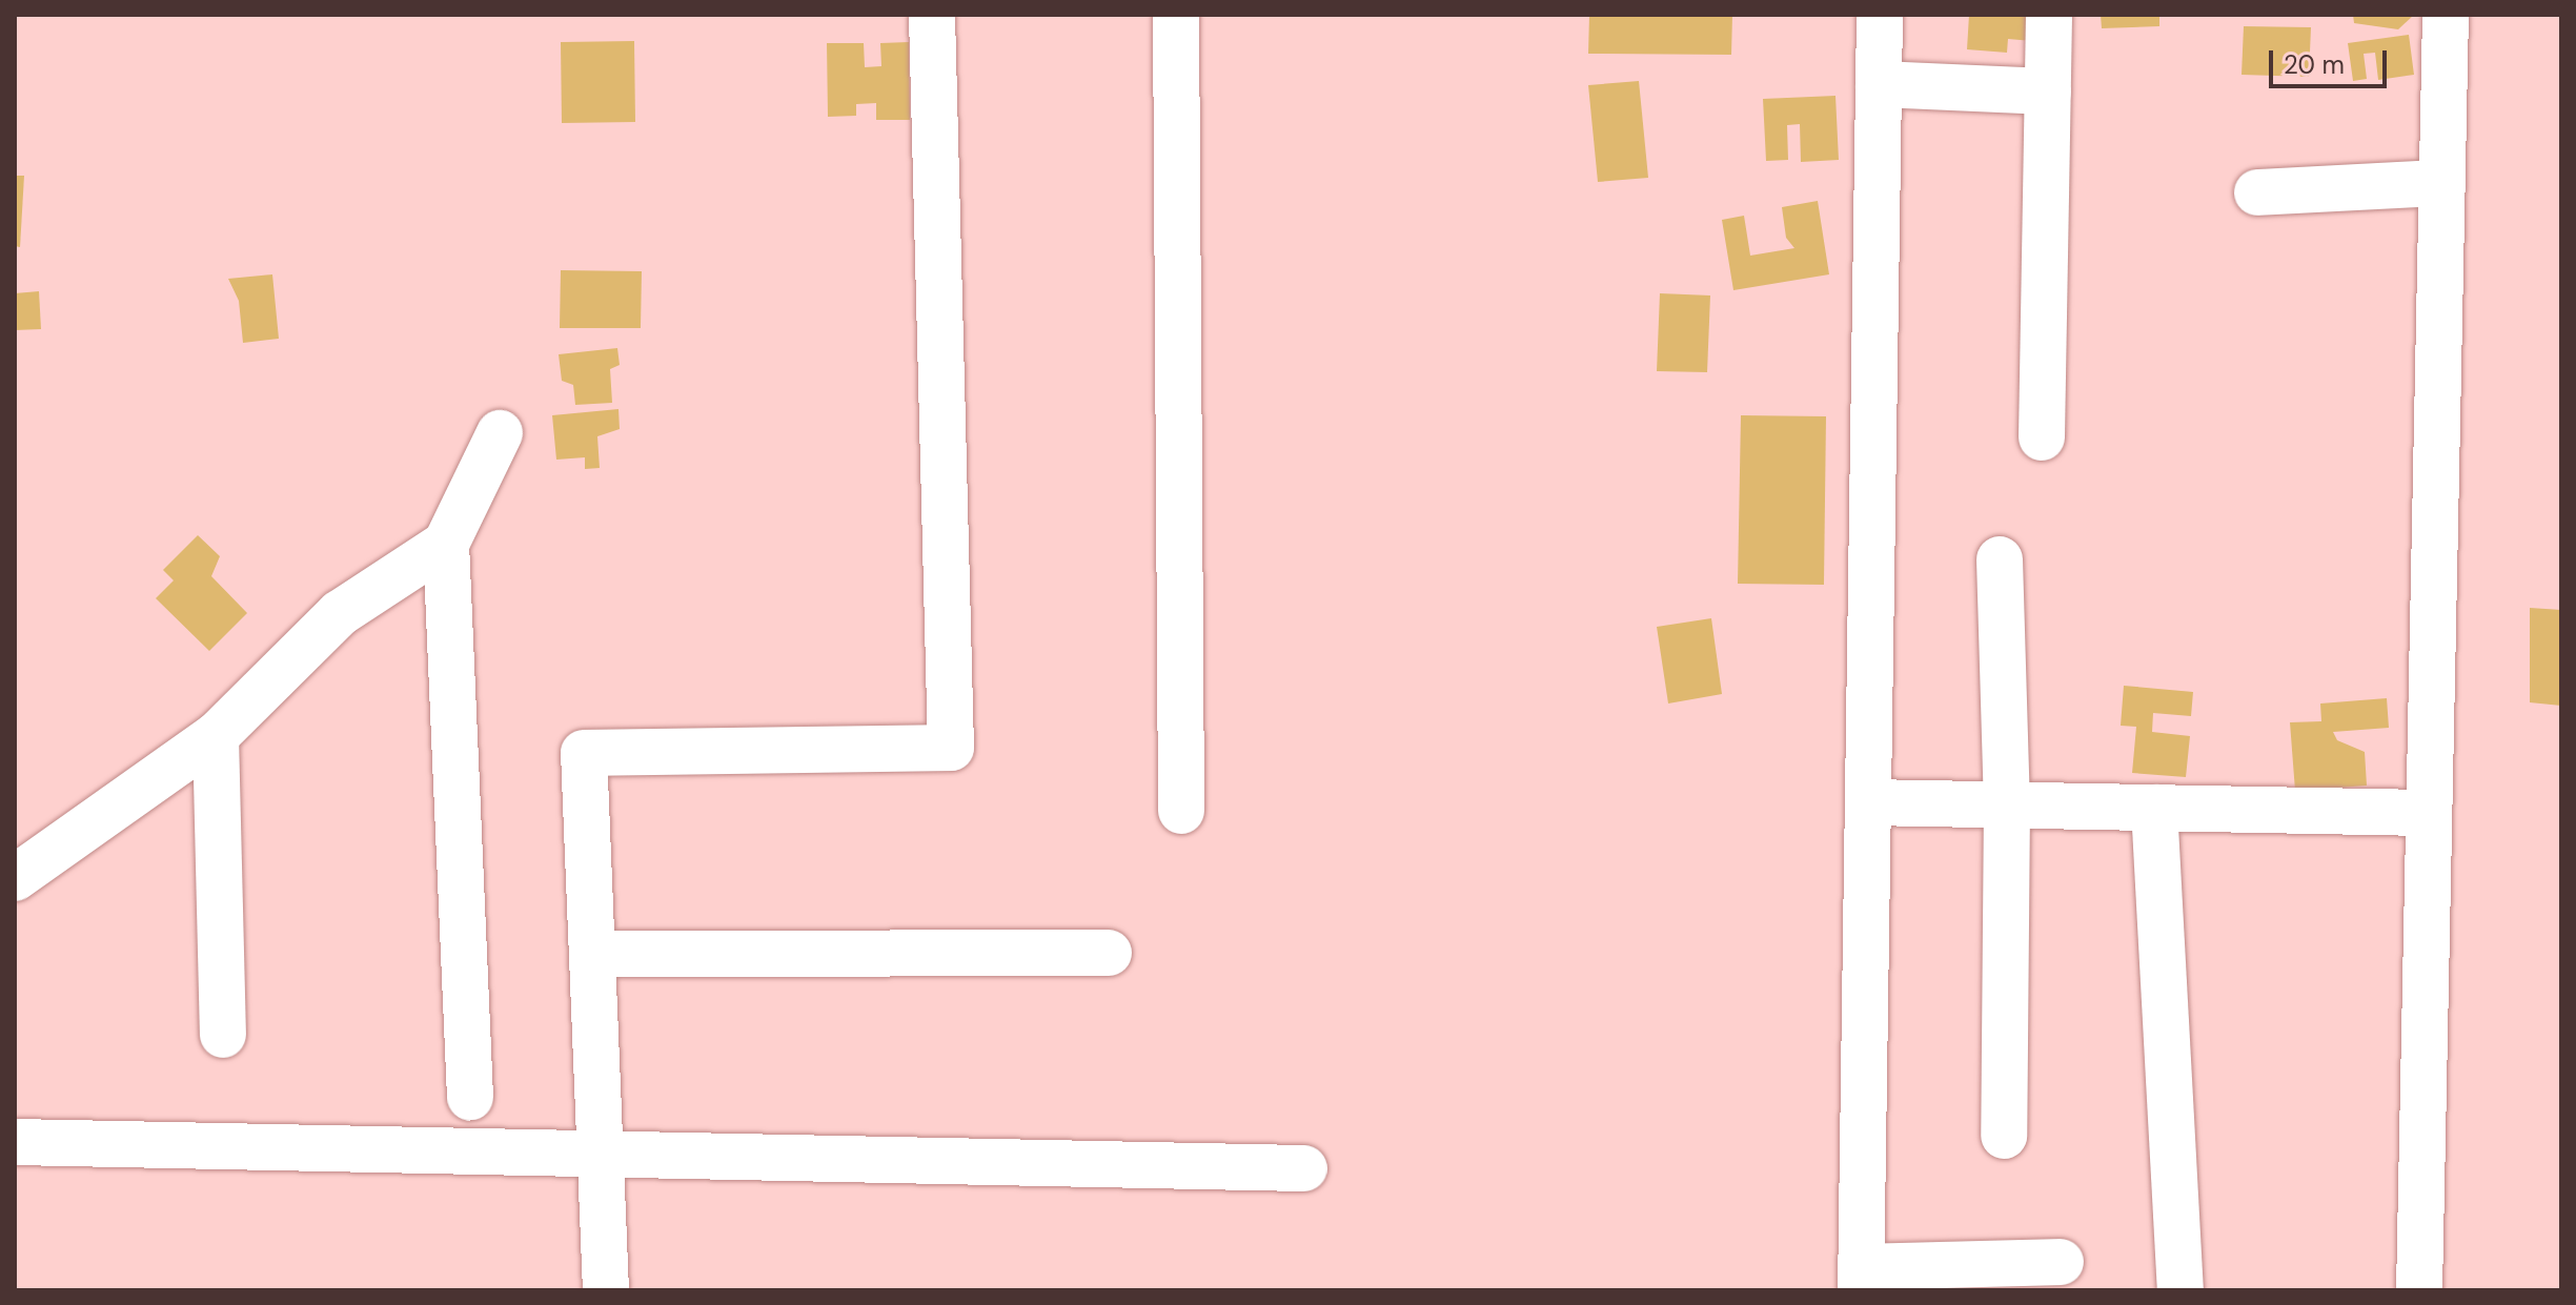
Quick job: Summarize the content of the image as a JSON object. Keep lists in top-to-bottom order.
{
  "scale_bar": "20 m"
}
